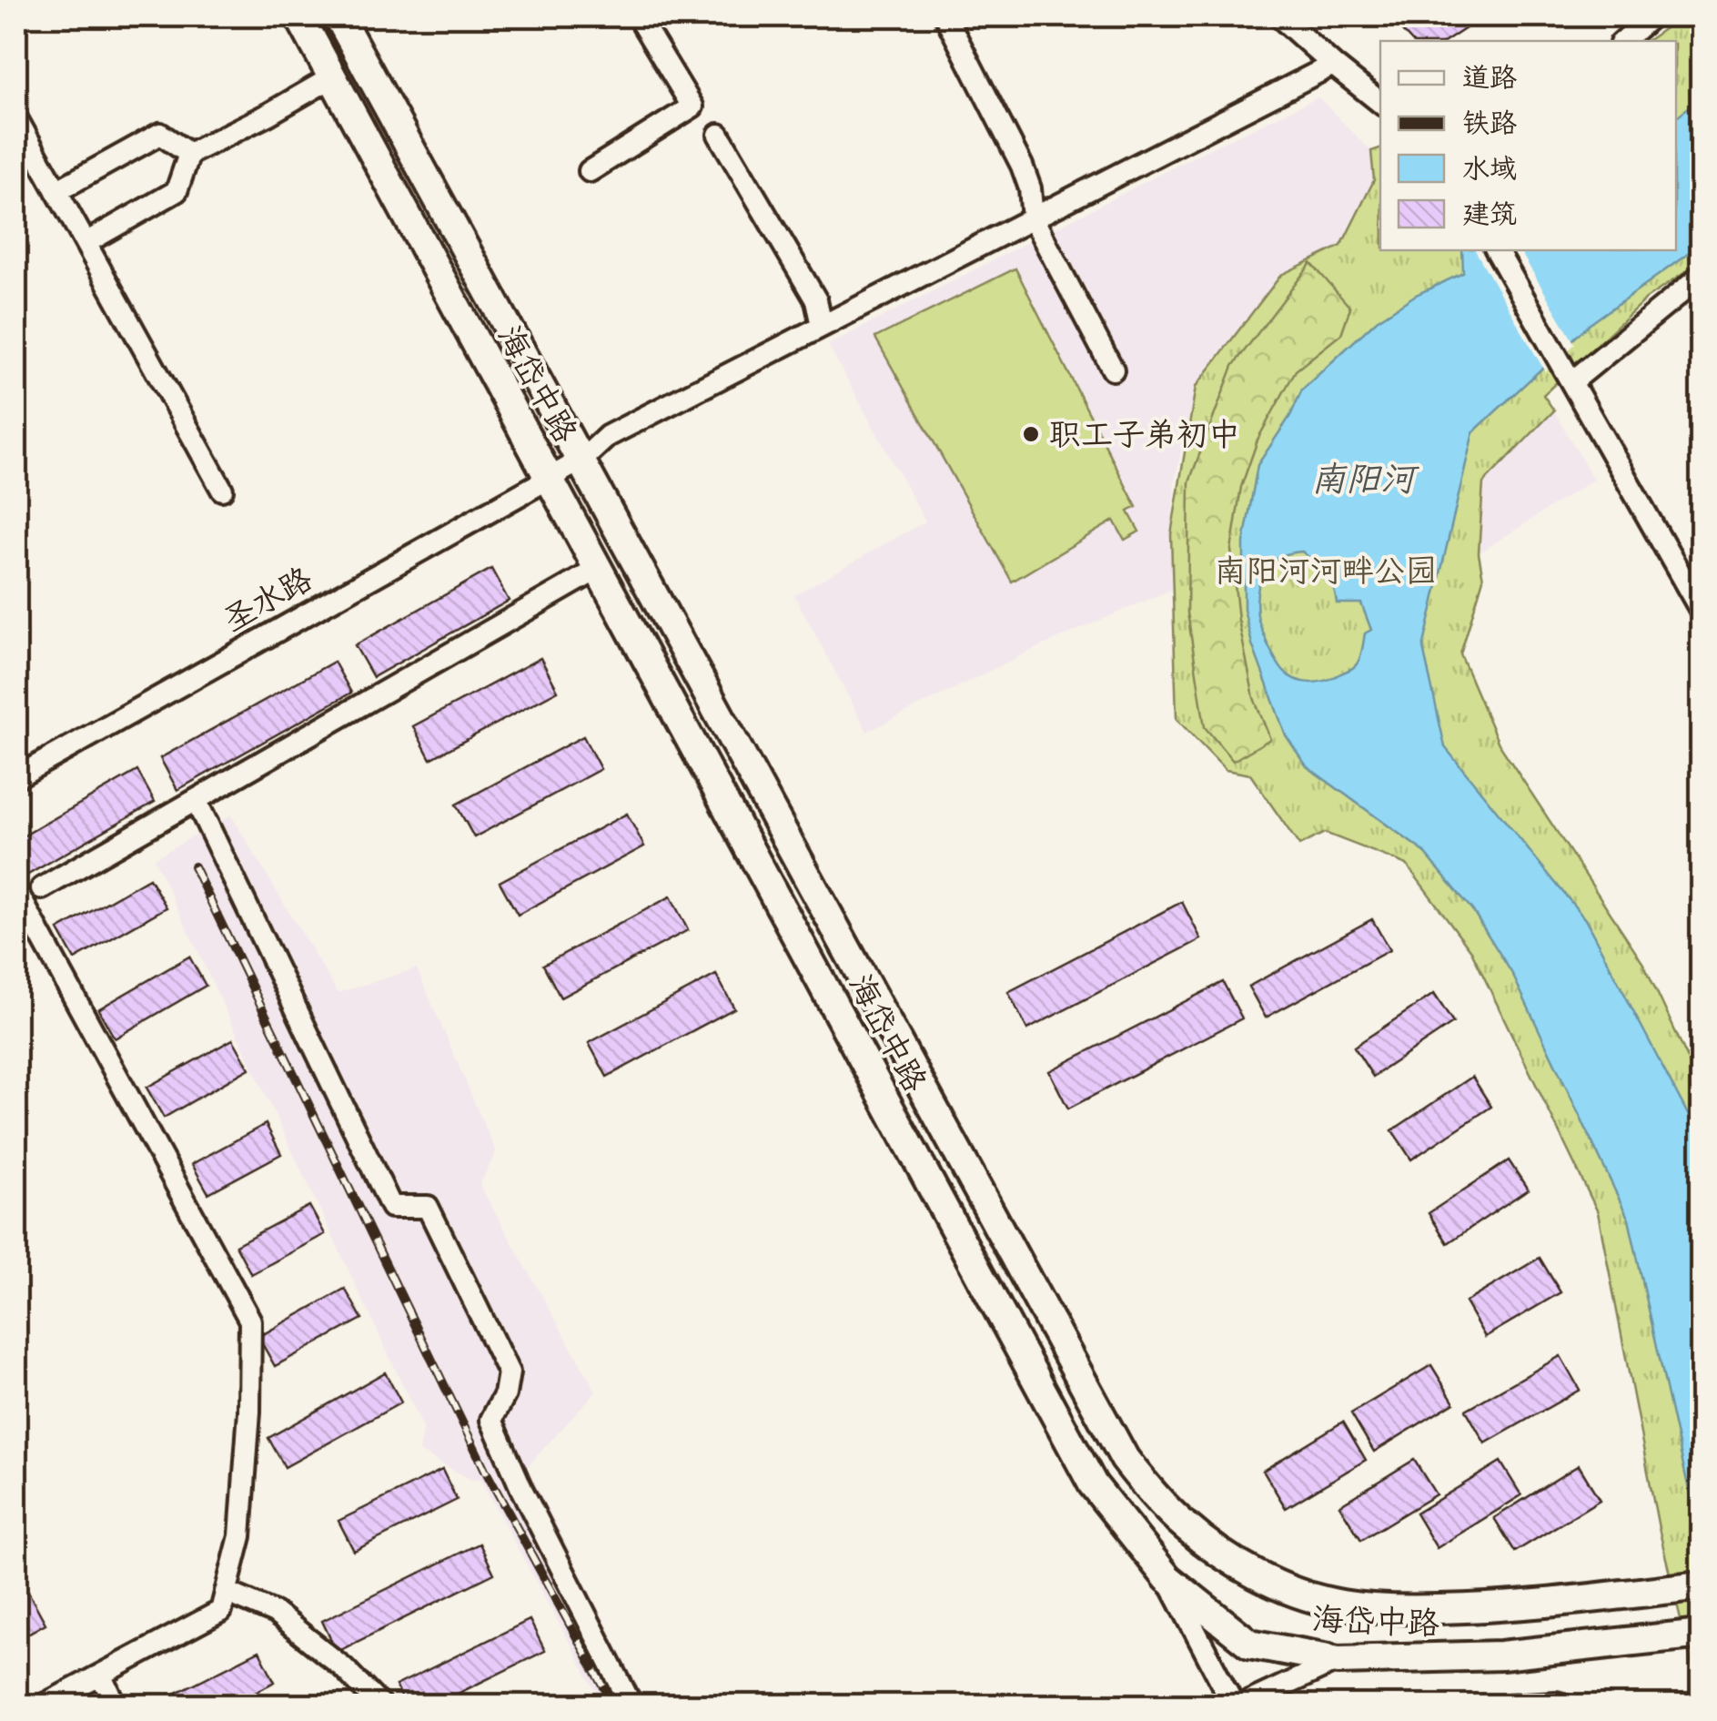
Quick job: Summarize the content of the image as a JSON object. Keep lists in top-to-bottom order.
{
  "streets": {
    "main road": ["海岱中路"],
    "street": ["圣水路"]
  },
  "crossings": [
    ["海岱中路", "圣水路"]
  ],
  "water": ["南阳河"],
  "parks": ["南阳河河畔公园"],
  "places": ["职工子弟初中"],
  "legend": [
    "道路",
    "铁路",
    "水域",
    "建筑"
  ]
}
